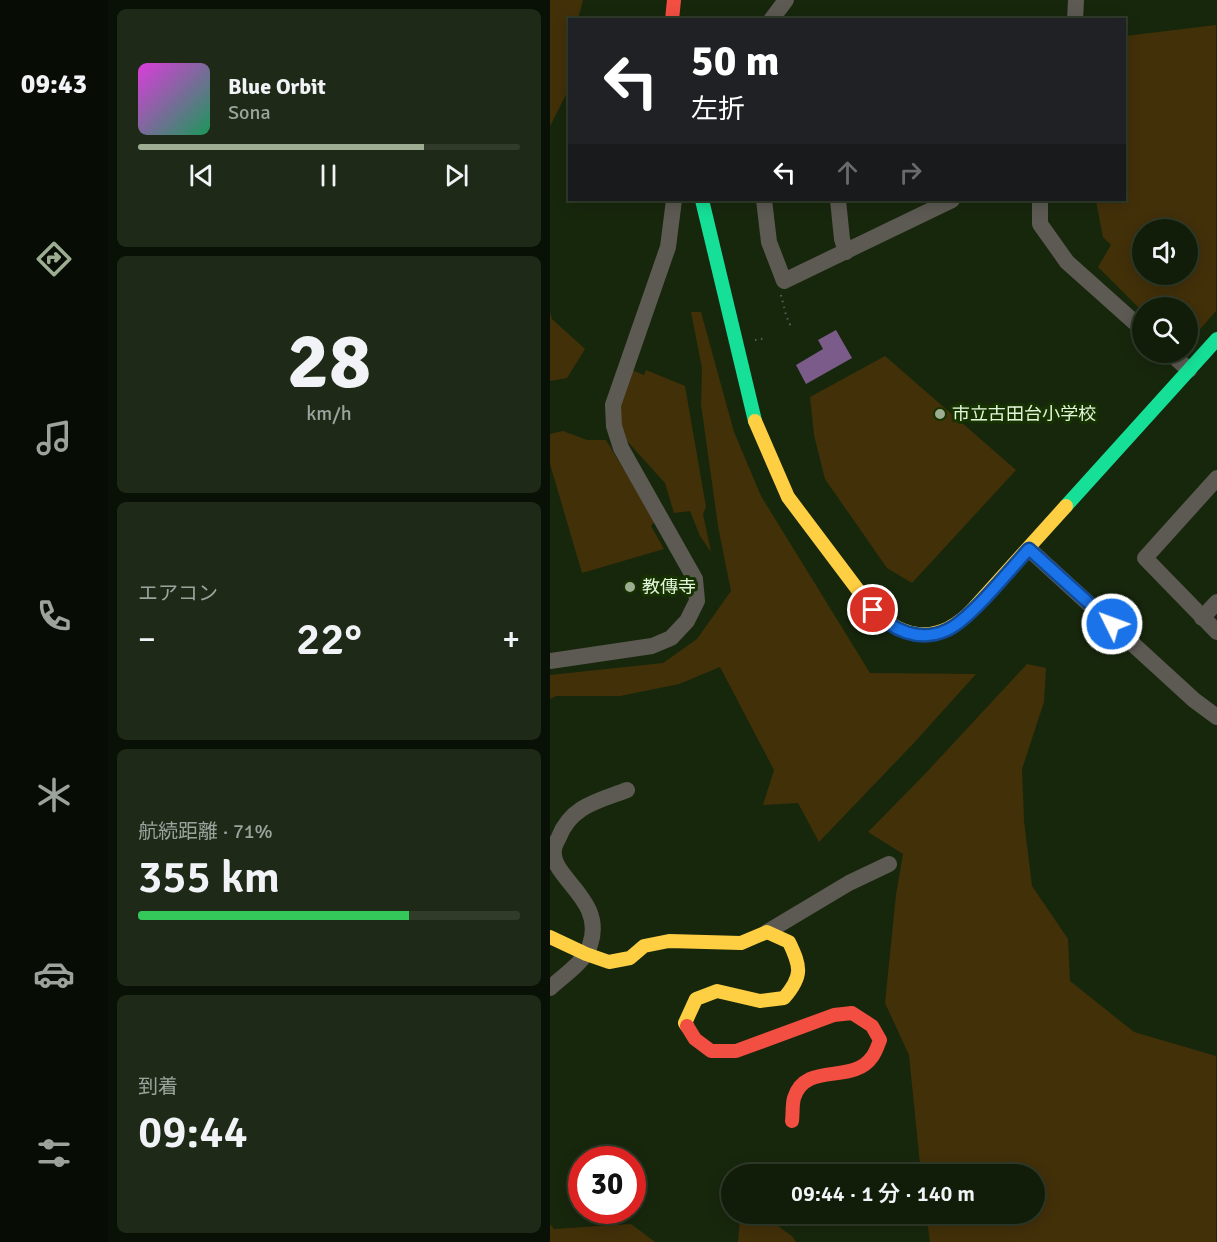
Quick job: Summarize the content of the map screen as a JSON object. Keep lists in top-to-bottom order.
{
  "places": ["市立古田台小学校", "教傳寺"],
  "page": {
    "tabs": "09:43",
    "turn": ["50 m", "左折"],
    "song": ["Blue Orbit", "Sona"],
    "tile": [
      ["28", "km/h"],
      "エアコン",
      ["航続距離 · 71%", "355 km"],
      ["到着", "09:44"]
    ],
    "heat": ["−", "22°", "+"],
    "limit": "30",
    "trip": "09:44 · 1 分 · 140 m"
  }
}
